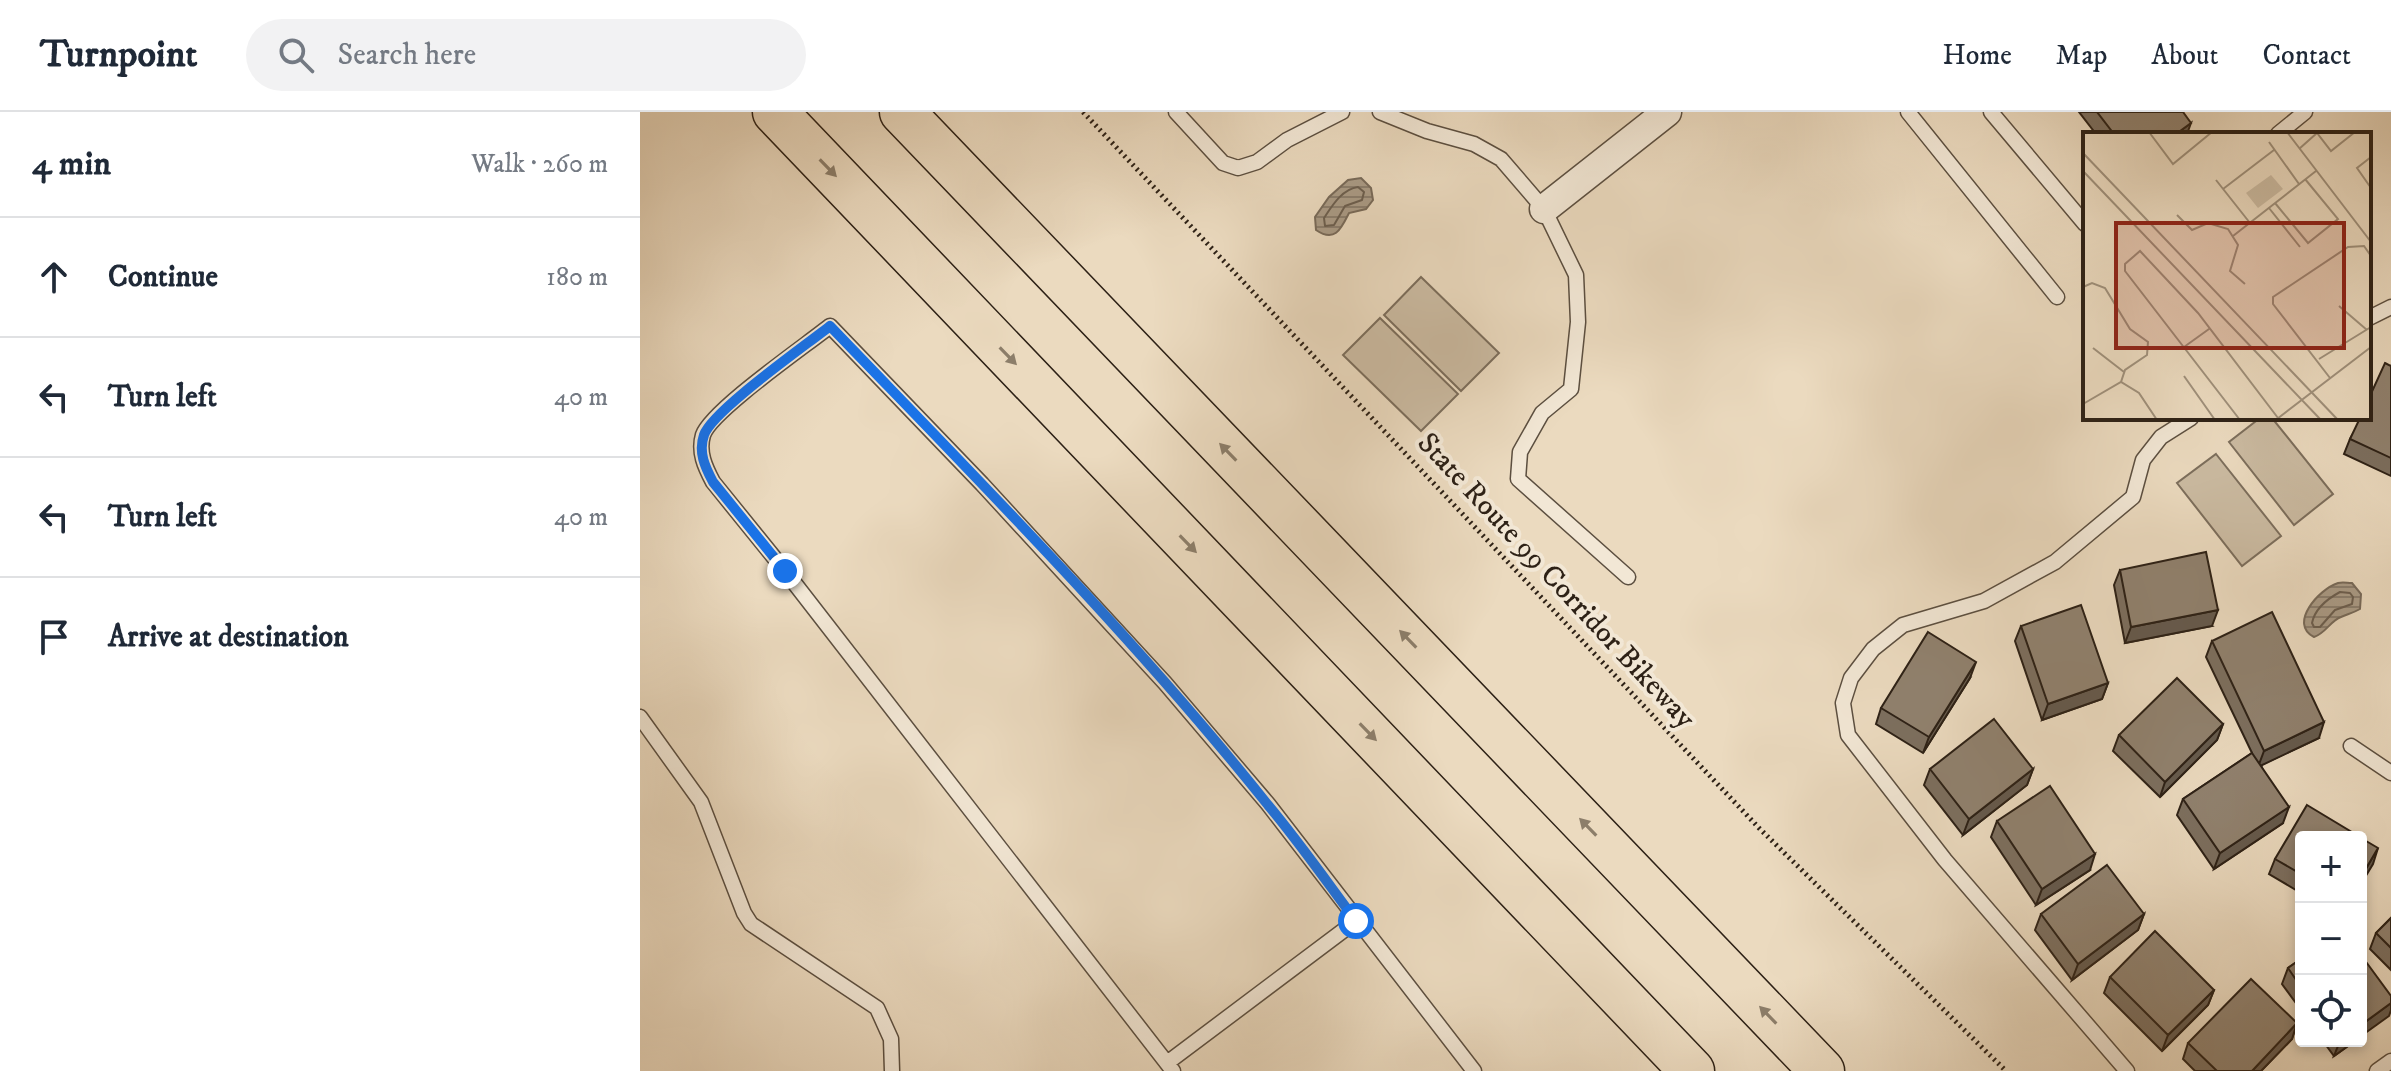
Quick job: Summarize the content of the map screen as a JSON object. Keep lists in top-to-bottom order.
{
  "streets": {
    "path": ["State Route 99 Corridor Bikeway"]
  },
  "page": {
    "header": "Turnpoint",
    "search": "Search here",
    "nav": [
      "Home",
      "Map",
      "About",
      "Contact"
    ],
    "heading": ["4 min", "Walk · 260 m"],
    "list": [
      ["Continue", "180 m"],
      ["Turn left", "40 m"],
      ["Turn left", "40 m"],
      "Arrive at destination"
    ],
    "map_buttons": ["+", "−"]
  }
}
